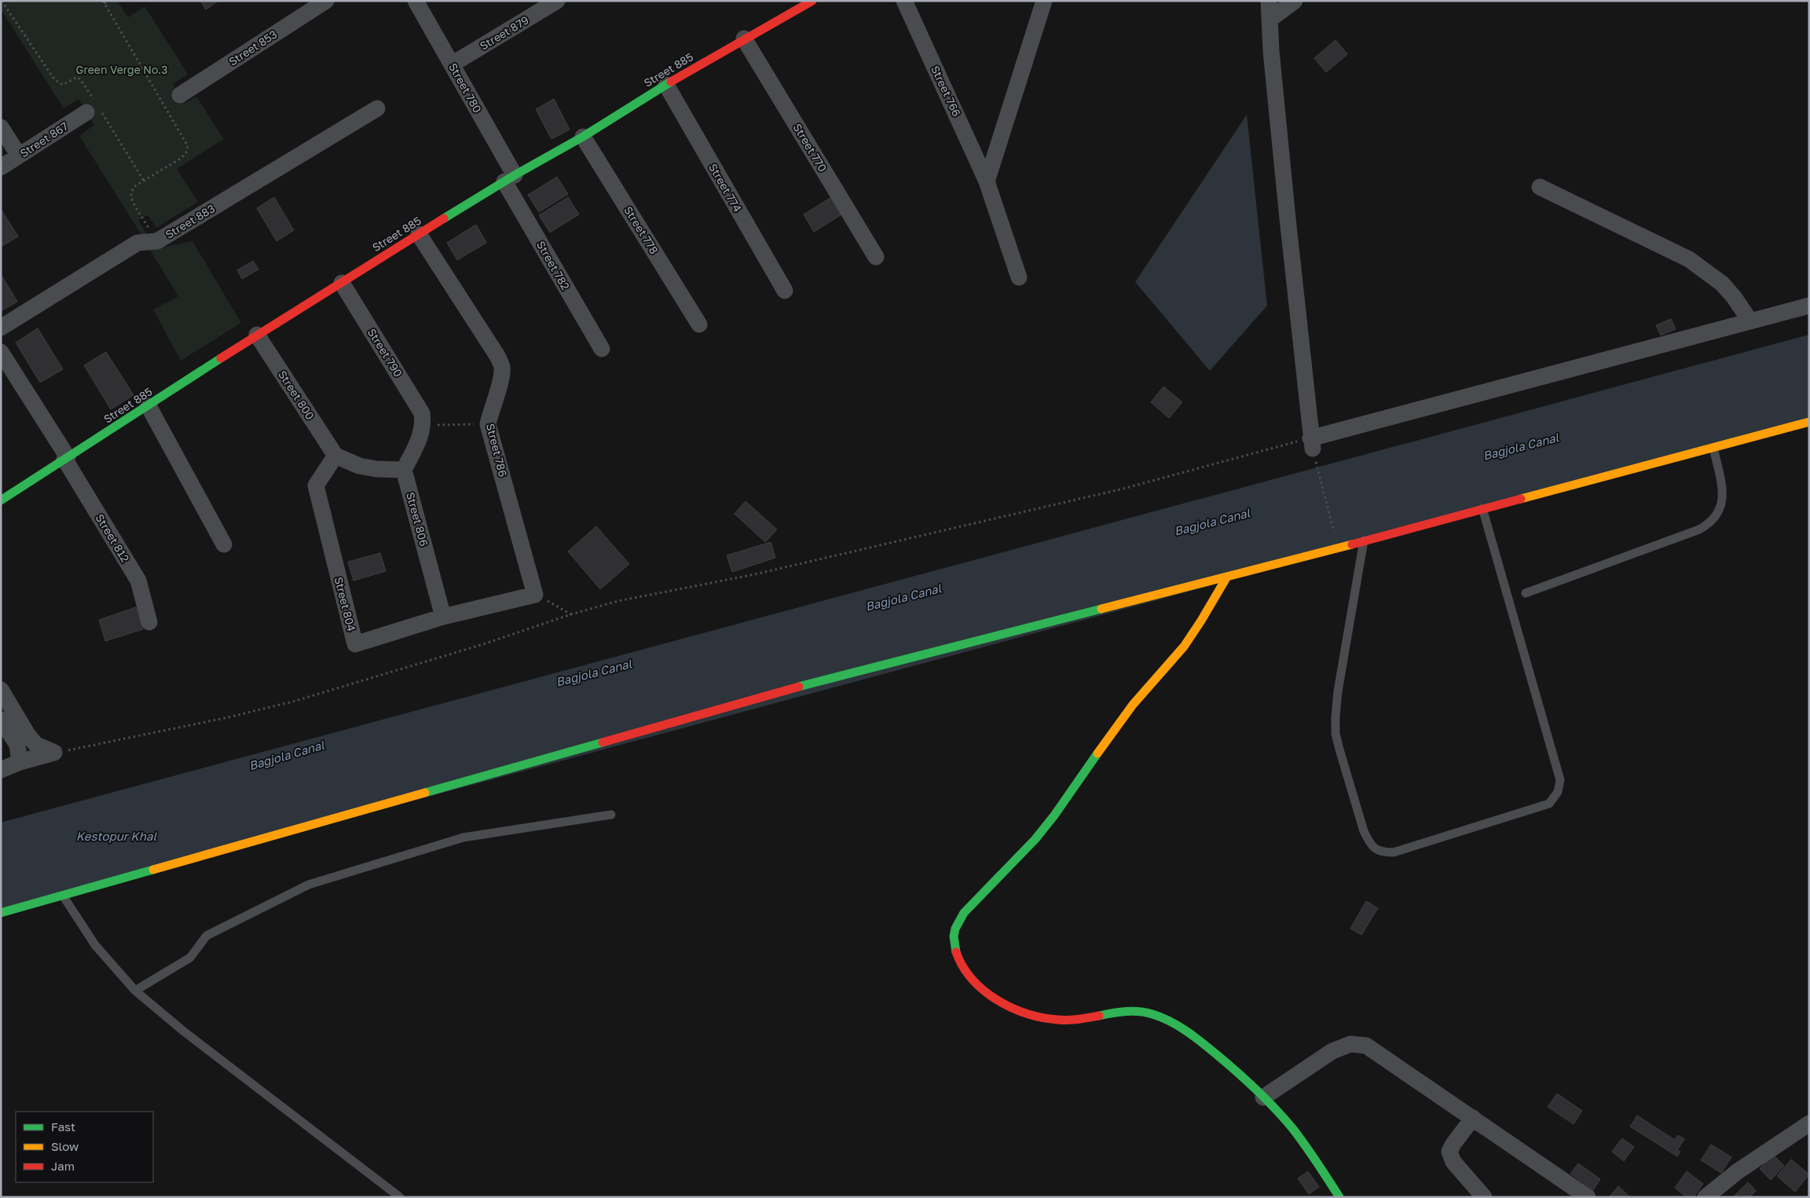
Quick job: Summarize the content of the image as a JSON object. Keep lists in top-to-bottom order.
{
  "streets": {
    "street": [
      "Street 879",
      "Street 853",
      "Street 885",
      "Street 780",
      "Street 766",
      "Street 867",
      "Street 770",
      "Street 774",
      "Street 883",
      "Street 778",
      "Street 782",
      "Street 790",
      "Street 800",
      "Street 786",
      "Street 806",
      "Street 812",
      "Street 804"
    ]
  },
  "crossings": [
    ["Street 879", "Street 780"],
    ["Street 885", "Street 780"],
    ["Street 885", "Street 770"],
    ["Street 885", "Street 774"],
    ["Street 885", "Street 778"],
    ["Street 885", "Street 782"],
    ["Street 885", "Street 790"],
    ["Street 885", "Street 800"],
    ["Street 885", "Street 786"],
    ["Street 885", "Street 812"],
    ["Street 780", "Street 782"],
    ["Street 800", "Street 804"],
    ["Street 786", "Street 804"],
    ["Street 806", "Street 804"]
  ],
  "water": ["Bagjola Canal", "Kestopur Khal"],
  "parks": ["Green Verge No.3"],
  "legend": ["Fast", "Slow", "Jam"]
}
